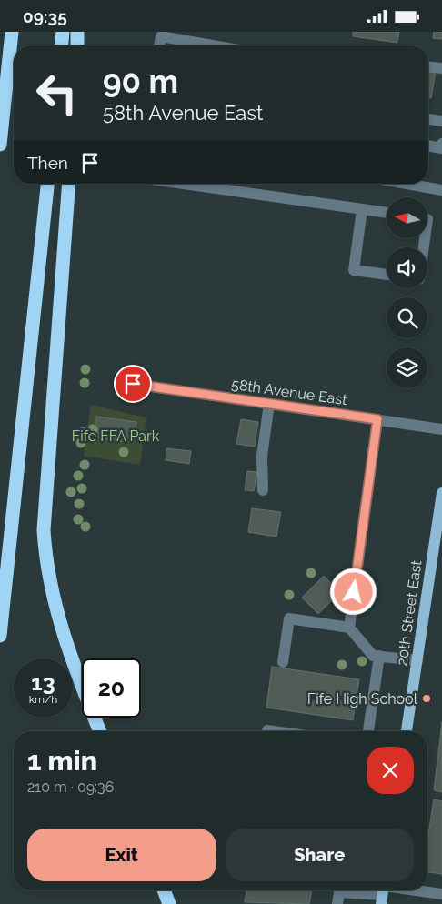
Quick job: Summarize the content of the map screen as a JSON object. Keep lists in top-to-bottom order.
{
  "streets": {
    "main road": ["20th Street East"],
    "street": ["58th Avenue East"]
  },
  "parks": ["Fife FFA Park"],
  "places": ["Fife High School"],
  "north": "left",
  "page": {
    "status": "09:35",
    "turn": ["90 m", "58th Avenue East"],
    "then": "Then",
    "speed": "13 km/h",
    "limit": "20",
    "heading": ["1 min", "210 m · 09:36"],
    "buttons": ["Exit", "Share"]
  }
}
